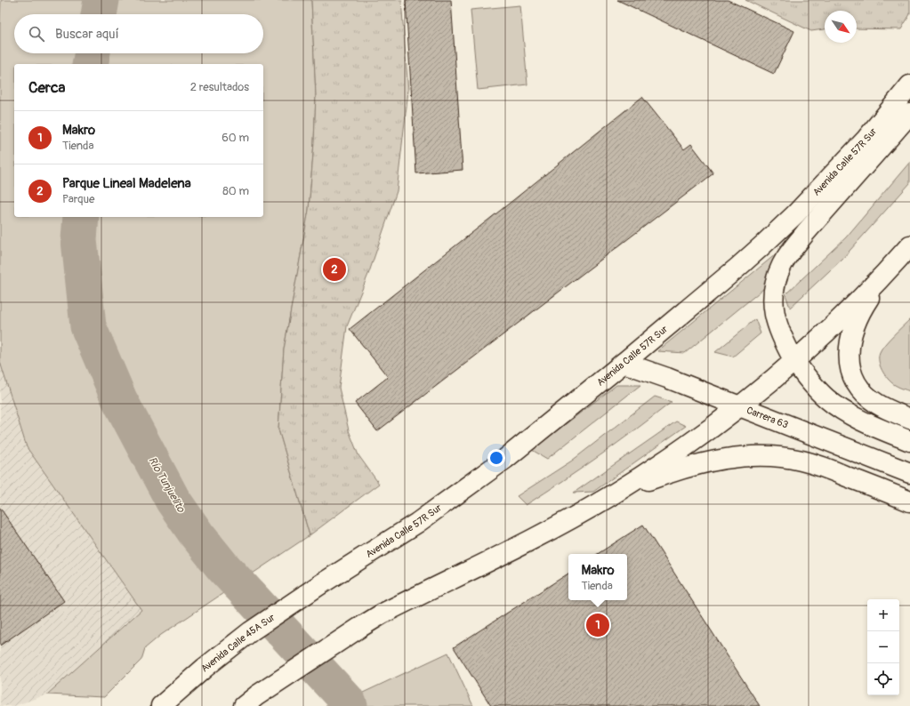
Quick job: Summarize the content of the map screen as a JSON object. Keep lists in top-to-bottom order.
{
  "streets": {
    "main road": ["Avenida Calle 57R Sur", "Carrera 63", "Avenida Calle 45A Sur"]
  },
  "crossings": [
    ["Avenida Calle 57R Sur", "Carrera 63"],
    ["Avenida Calle 57R Sur", "Avenida Calle 45A Sur"]
  ],
  "water": ["Río Tunjuelito"],
  "north": "bottom right",
  "page": {
    "search": "Buscar aquí",
    "heading": ["Cerca", "2 resultados"],
    "list": [
      {
        "mark": "1",
        "name": "Makro",
        "note": "Tienda",
        "value": "60 m"
      },
      {
        "mark": "2",
        "name": "Parque Lineal Madelena",
        "note": "Parque",
        "value": "80 m"
      }
    ],
    "pins": ["2", "1"],
    "popup": ["Makro", "Tienda"],
    "map_buttons": ["+", "−"]
  }
}
